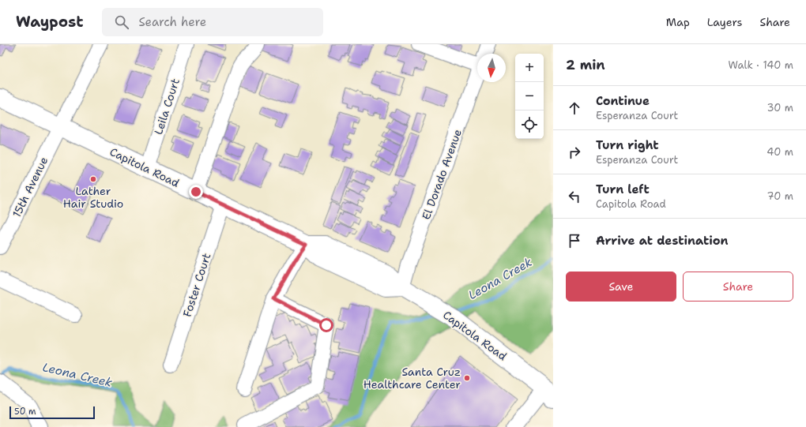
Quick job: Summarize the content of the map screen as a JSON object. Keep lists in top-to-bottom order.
{
  "streets": {
    "main road": ["Capitola Road"],
    "street": [
      "Leila Court",
      "El Dorado Avenue",
      "15th Avenue",
      "Foster Court"
    ]
  },
  "crossings": [
    ["Leila Court", "Capitola Road"],
    ["Capitola Road", "El Dorado Avenue"],
    ["Capitola Road", "15th Avenue"],
    ["Capitola Road", "Foster Court"]
  ],
  "water": ["Leona Creek"],
  "places": ["Lather Hair Studio", "Santa Cruz Healthcare Center"],
  "scale_bar": "50 m",
  "north": "bottom",
  "page": {
    "header": "Waypost",
    "search": "Search here",
    "nav": ["Map", "Layers", "Share"],
    "heading": ["2 min", "Walk · 140 m"],
    "map_buttons": ["+", "−"],
    "list": [
      ["Continue", "Esperanza Court", "30 m"],
      ["Turn right", "Esperanza Court", "40 m"],
      ["Turn left", "Capitola Road", "70 m"],
      "Arrive at destination"
    ],
    "buttons": ["Save", "Share"],
    "scale": "50 m"
  }
}
